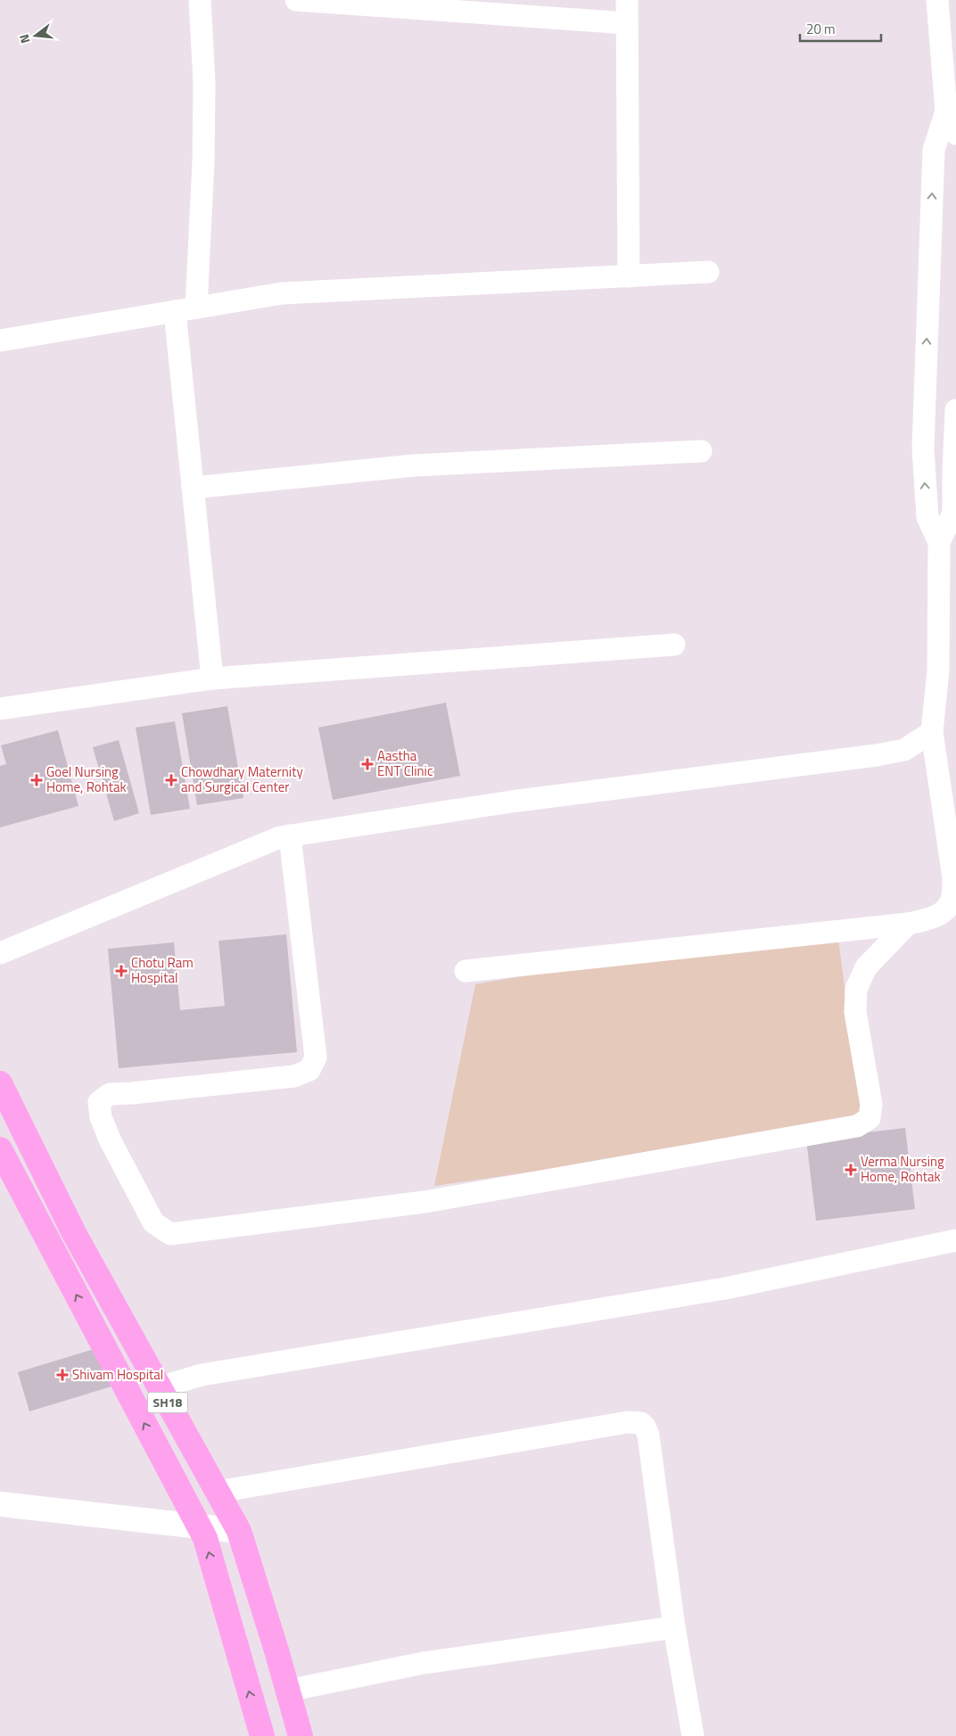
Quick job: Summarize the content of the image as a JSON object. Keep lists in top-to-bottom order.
{
  "streets": {
    "main road": ["SH18"]
  },
  "places": {
    "health": [
      "Aastha ENT Clinic",
      "Goel Nursing Home, Rohtak",
      "Chowdhary Maternity and Surgical Center",
      "Chotu Ram Hospital",
      "Verma Nursing Home, Rohtak",
      "Shivam Hospital"
    ]
  },
  "scale_bar": "20 m",
  "north": "left"
}
